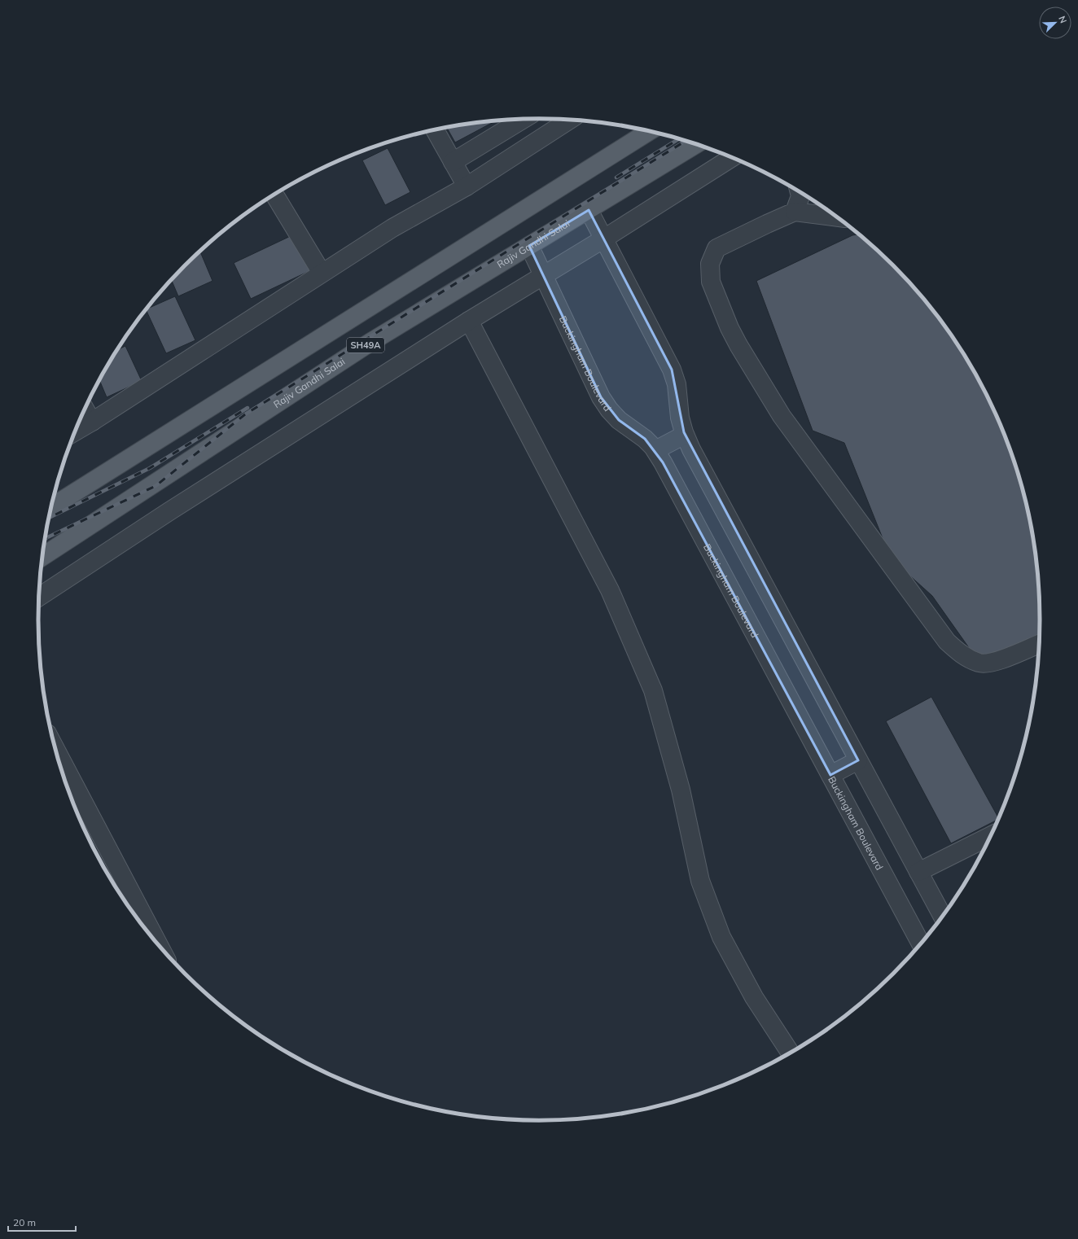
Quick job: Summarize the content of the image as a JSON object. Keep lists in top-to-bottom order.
{
  "streets": {
    "main road": ["Rajiv Gandhi Salai", "SH49A"],
    "street": ["Buckingham Boulevard"]
  },
  "crossings": [
    ["Rajiv Gandhi Salai", "Buckingham Boulevard"]
  ],
  "scale_bar": "20 m",
  "north": "top right"
}
